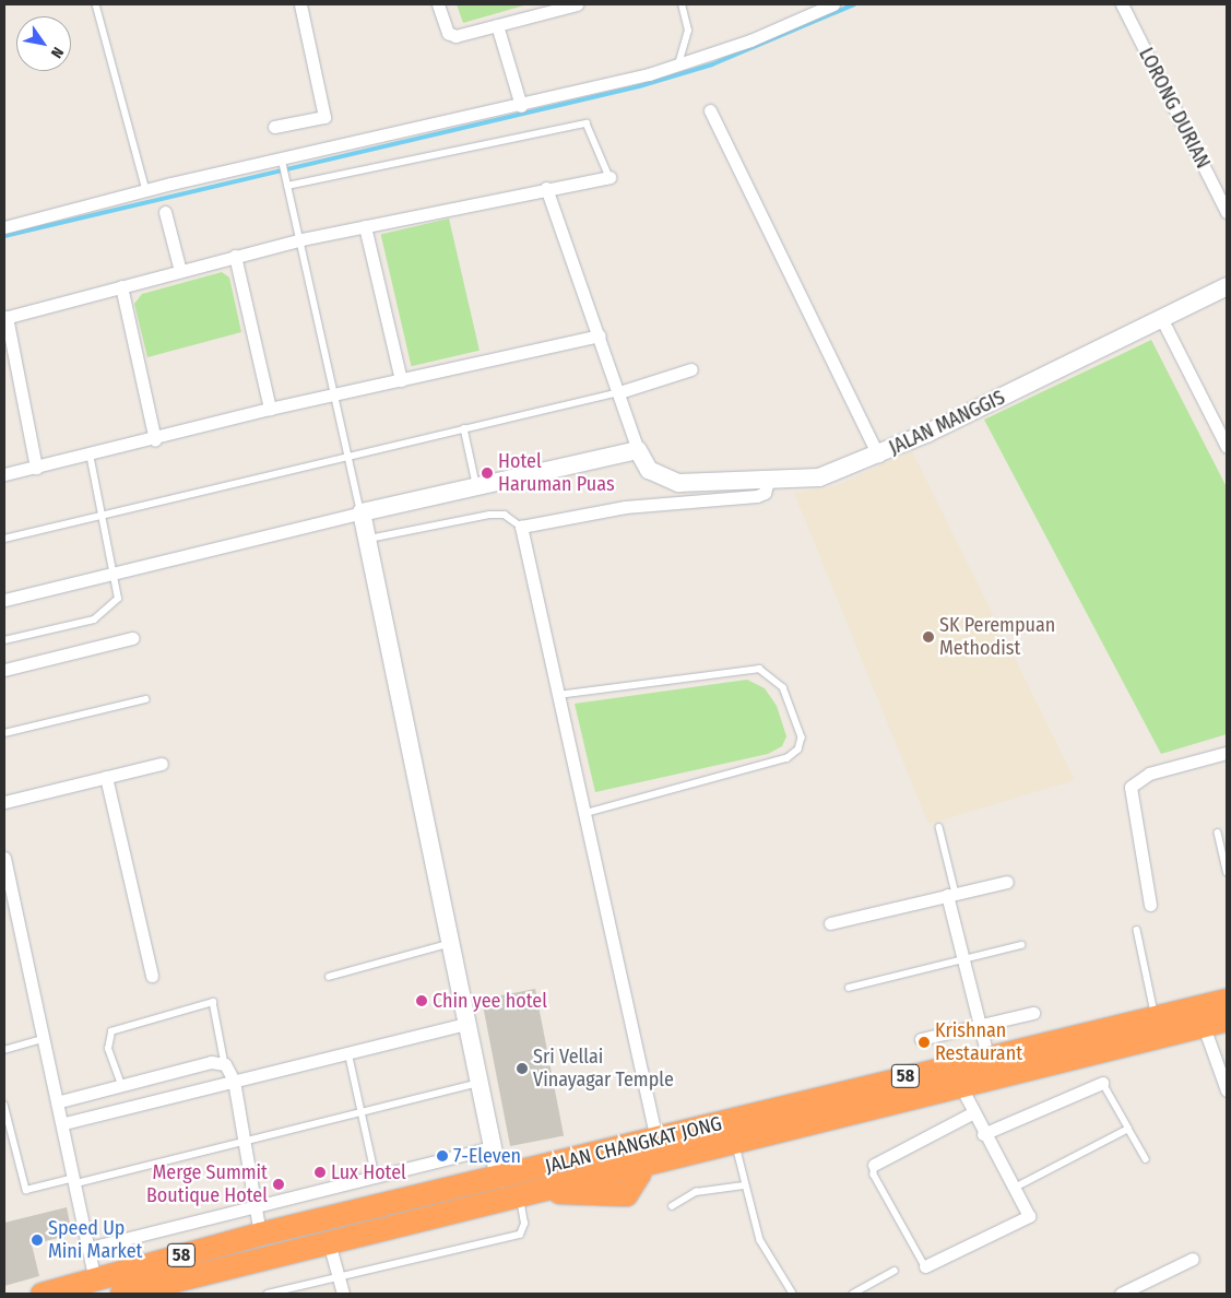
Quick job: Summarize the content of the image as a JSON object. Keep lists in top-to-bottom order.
{
  "streets": {
    "highway": ["58", "JALAN CHANGKAT JONG"],
    "street": ["LORONG DURIAN", "JALAN MANGGIS"]
  },
  "places": [
    "Hotel Haruman Puas",
    "SK Perempuan Methodist",
    "Chin yee hotel",
    "Krishnan Restaurant",
    "Sri Vellai Vinayagar Temple",
    "7-Eleven",
    "Lux Hotel",
    "Merge Summit Boutique Hotel",
    "Speed Up Mini Market"
  ],
  "north": "bottom right"
}
